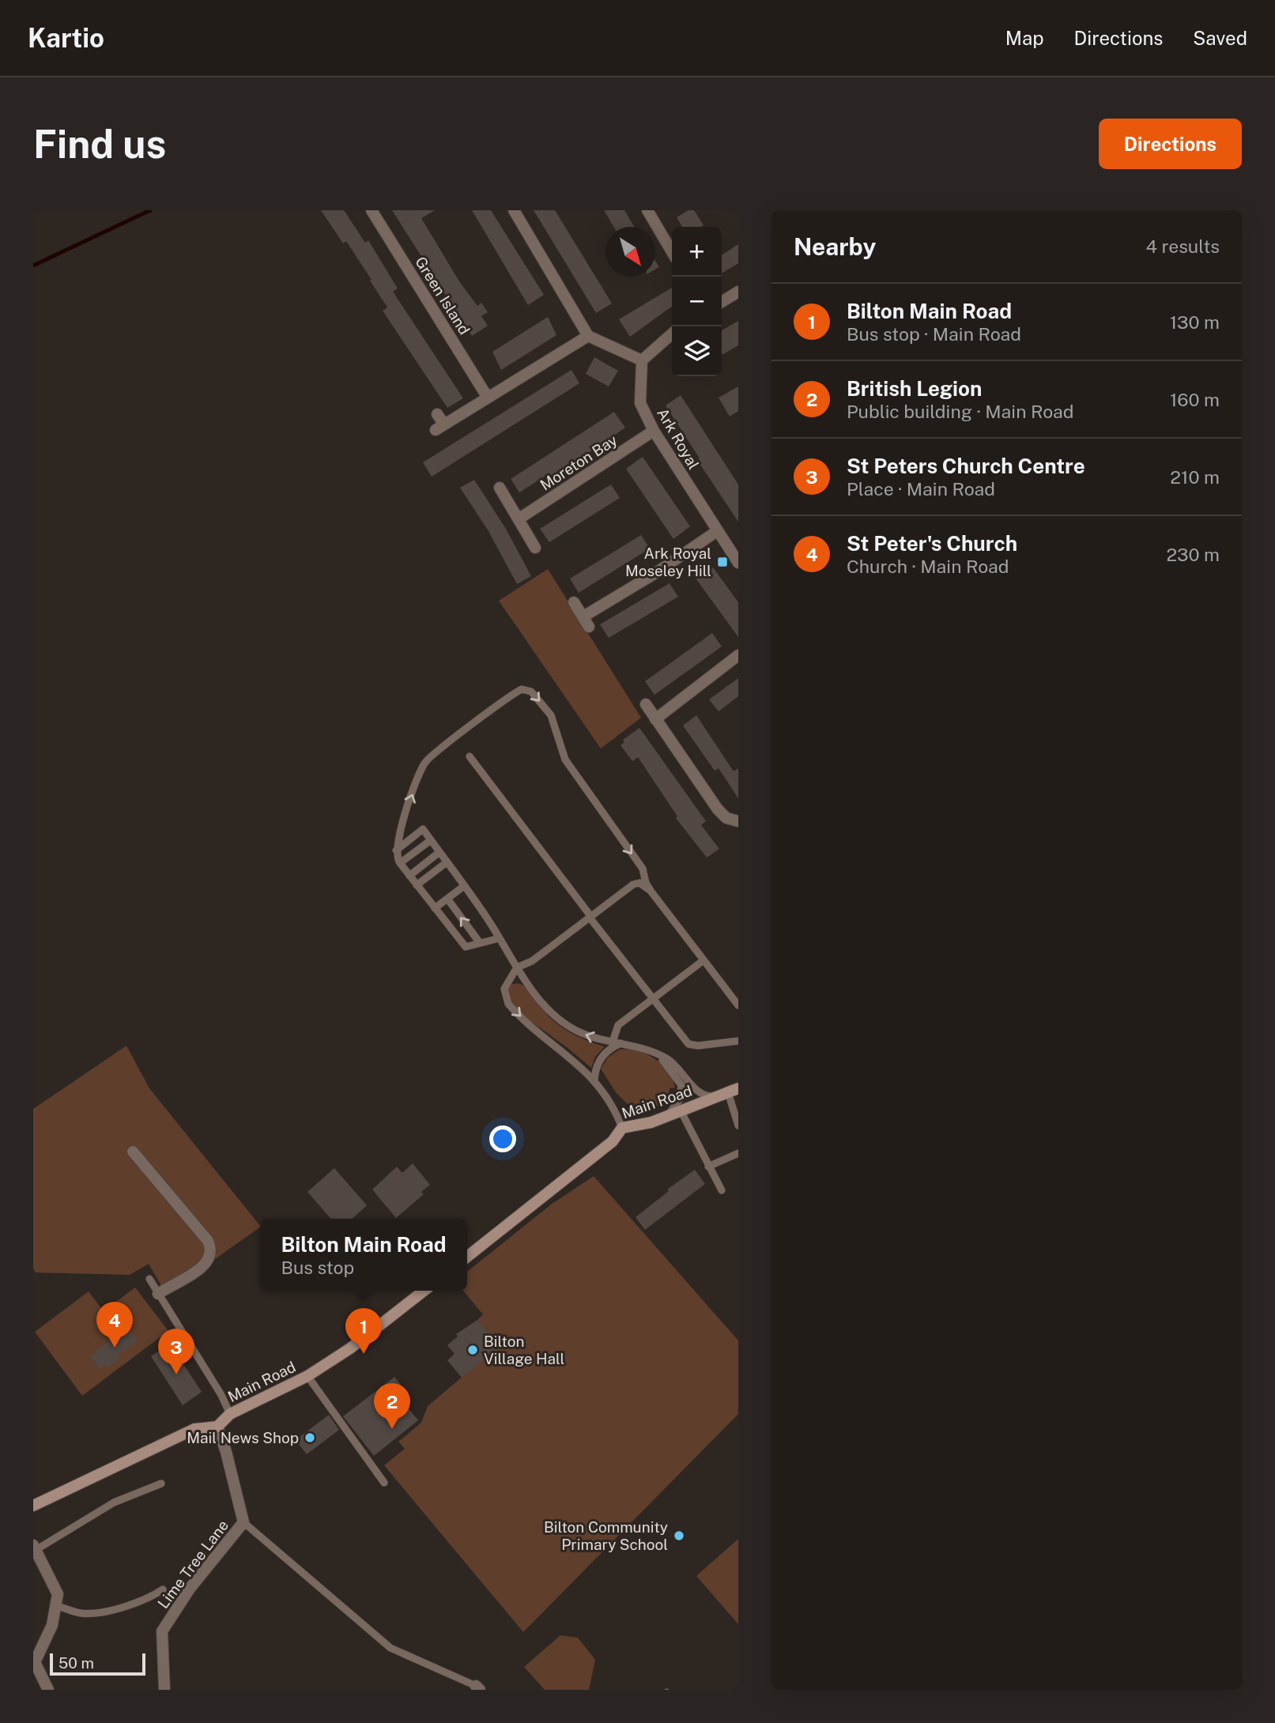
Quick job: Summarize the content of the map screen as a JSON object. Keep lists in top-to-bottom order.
{
  "streets": {
    "main road": ["Main Road"],
    "street": [
      "Green Island",
      "Ark Royal",
      "Moreton Bay",
      "Lime Tree Lane"
    ]
  },
  "crossings": [
    ["Ark Royal", "Moreton Bay"],
    ["Main Road", "Lime Tree Lane"]
  ],
  "places": {
    "transit": ["Ark Royal Moseley Hill"],
    "other": ["Bilton Village Hall", "Mail News Shop", "Bilton Community Primary School"]
  },
  "scale_bar": "50 m",
  "north": "bottom right",
  "page": {
    "header": "Kartio",
    "nav": ["Map", "Directions", "Saved"],
    "buttons": "Directions",
    "title": "Find us",
    "heading": ["Nearby", "4 results"],
    "map_buttons": ["+", "−"],
    "list": [
      {
        "mark": "1",
        "name": "Bilton Main Road",
        "note": "Bus stop · Main Road",
        "value": "130 m"
      },
      {
        "mark": "2",
        "name": "British Legion",
        "note": "Public building · Main Road",
        "value": "160 m"
      },
      {
        "mark": "3",
        "name": "St Peters Church Centre",
        "note": "Place · Main Road",
        "value": "210 m"
      },
      {
        "mark": "4",
        "name": "St Peter's Church",
        "note": "Church · Main Road",
        "value": "230 m"
      }
    ],
    "popup": ["Bilton Main Road", "Bus stop"],
    "pins": [
      "4",
      "1",
      "3",
      "2"
    ],
    "scale": "50 m"
  }
}
